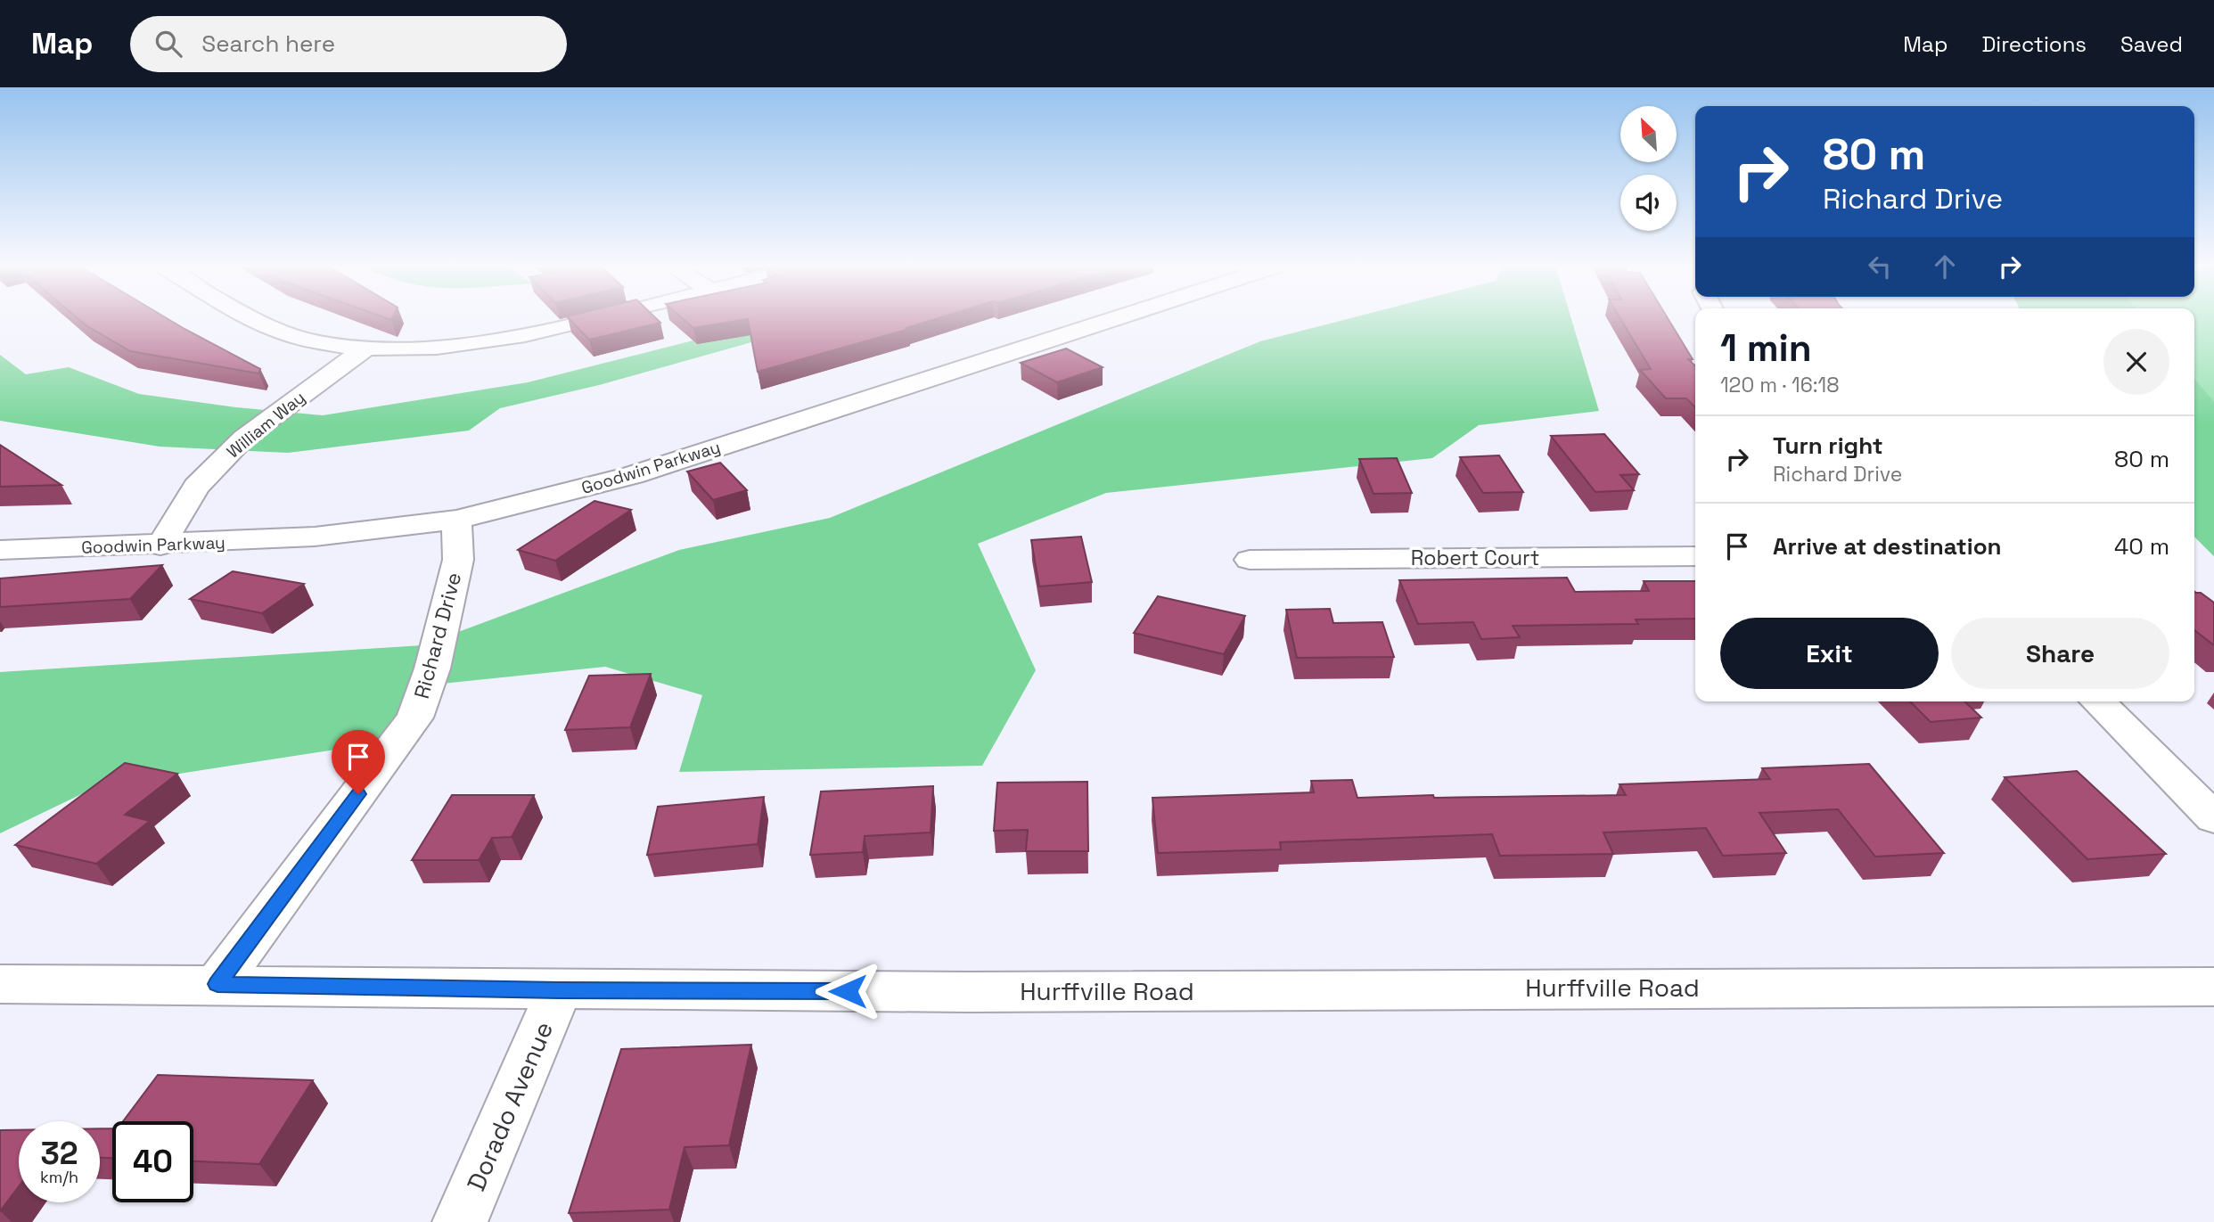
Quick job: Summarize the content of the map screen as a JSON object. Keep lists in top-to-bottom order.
{
  "streets": {
    "street": [
      "William Way",
      "Goodwin Parkway",
      "Robert Court",
      "Richard Drive",
      "Hurffville Road",
      "Dorado Avenue"
    ]
  },
  "crossings": [
    ["William Way", "Goodwin Parkway"],
    ["Goodwin Parkway", "Richard Drive"],
    ["Richard Drive", "Hurffville Road"],
    ["Hurffville Road", "Dorado Avenue"]
  ],
  "north": "top left",
  "page": {
    "header": "Map",
    "search": "Search here",
    "nav": ["Map", "Directions", "Saved"],
    "turn": ["80 m", "Richard Drive"],
    "heading": ["1 min", "120 m · 16:18"],
    "list": [
      {
        "name": "Turn right",
        "note": "Richard Drive",
        "value": "80 m"
      },
      {
        "name": "Arrive at destination",
        "value": "40 m"
      }
    ],
    "buttons": ["Exit", "Share"],
    "speed": "32 km/h",
    "limit": "40"
  }
}
